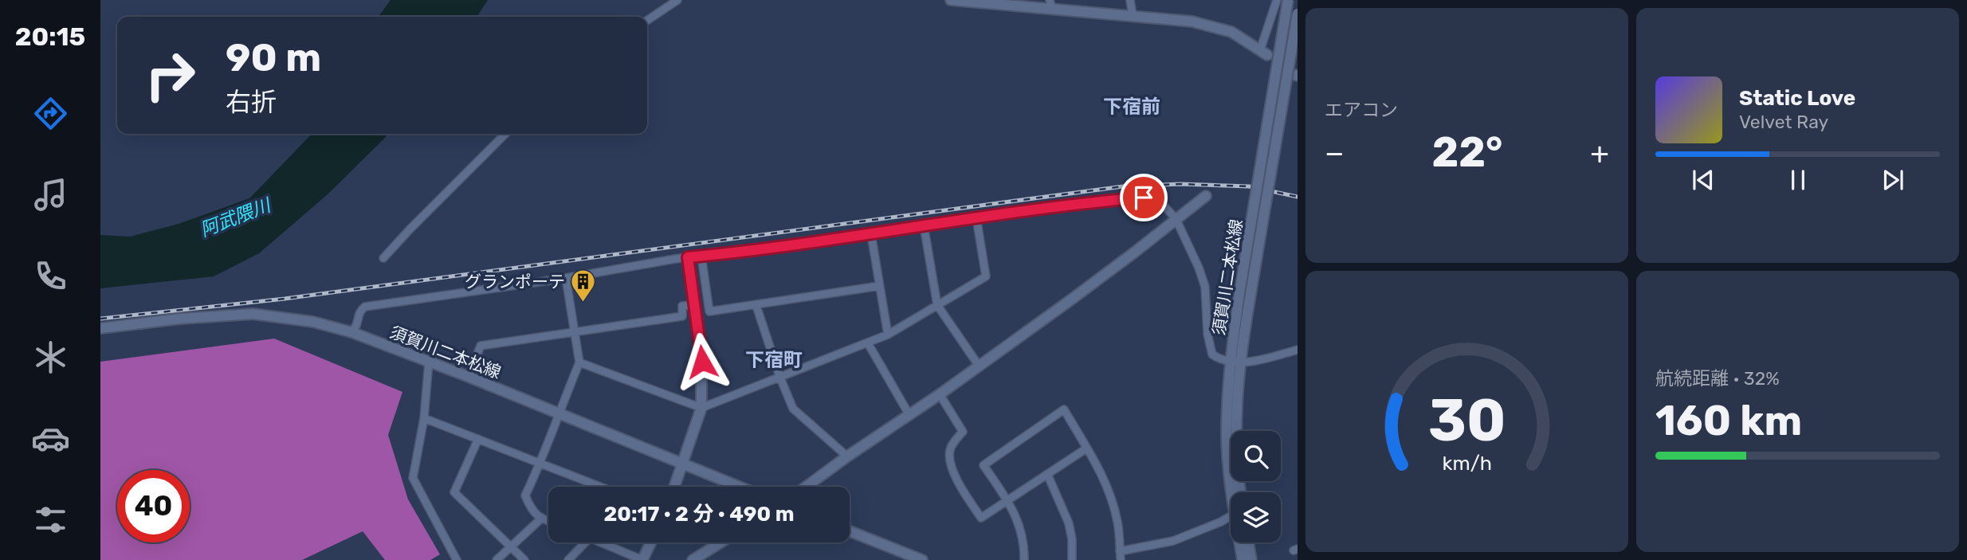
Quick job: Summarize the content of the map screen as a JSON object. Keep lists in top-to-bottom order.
{
  "streets": {
    "main road": ["須賀川二本松線"]
  },
  "districts": ["下宿前", "下宿町"],
  "water": ["阿武隈川"],
  "places": {
    "building": ["グランポーテ"]
  },
  "page": {
    "tabs": "20:15",
    "tile": [
      "エアコン",
      ["航続距離 · 32%", "160 km"]
    ],
    "turn": ["90 m", "右折"],
    "song": ["Static Love", "Velvet Ray"],
    "heat": ["−", "22°", "+"],
    "limit": "40",
    "trip": "20:17 · 2 分 · 490 m",
    "gauge": ["30", "km/h"]
  }
}
